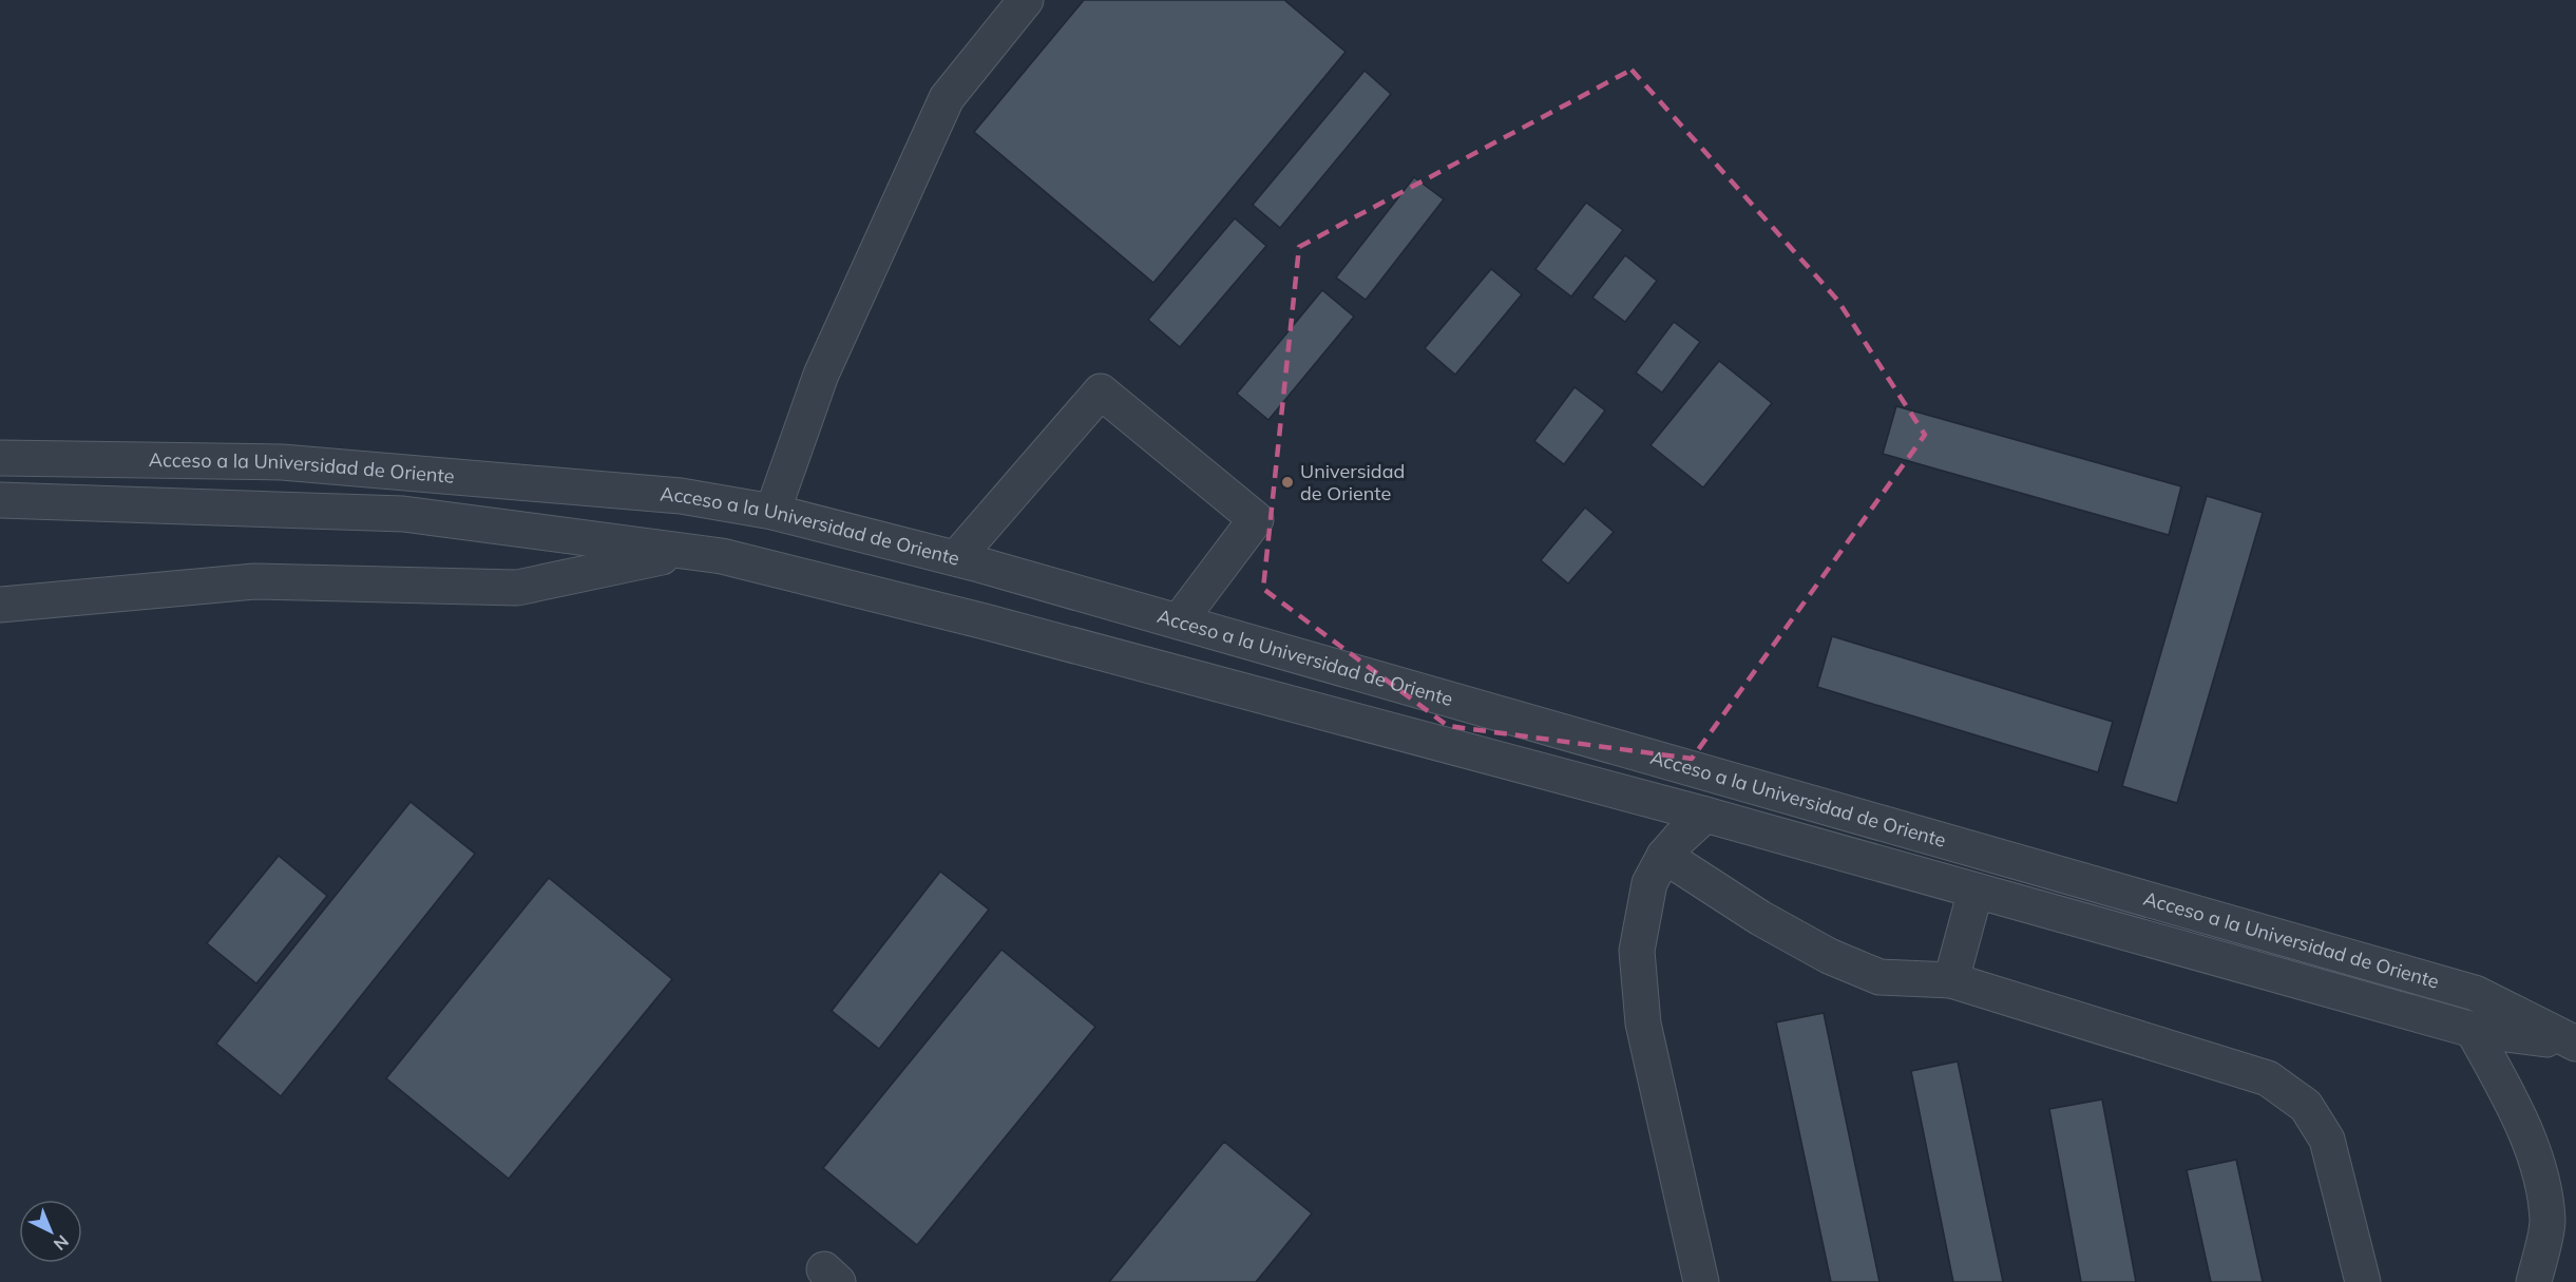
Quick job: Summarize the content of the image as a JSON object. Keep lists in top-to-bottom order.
{
  "streets": {
    "lane": ["Acceso a la Universidad de Oriente"]
  },
  "places": ["Universidad de Oriente"],
  "north": "bottom right"
}
